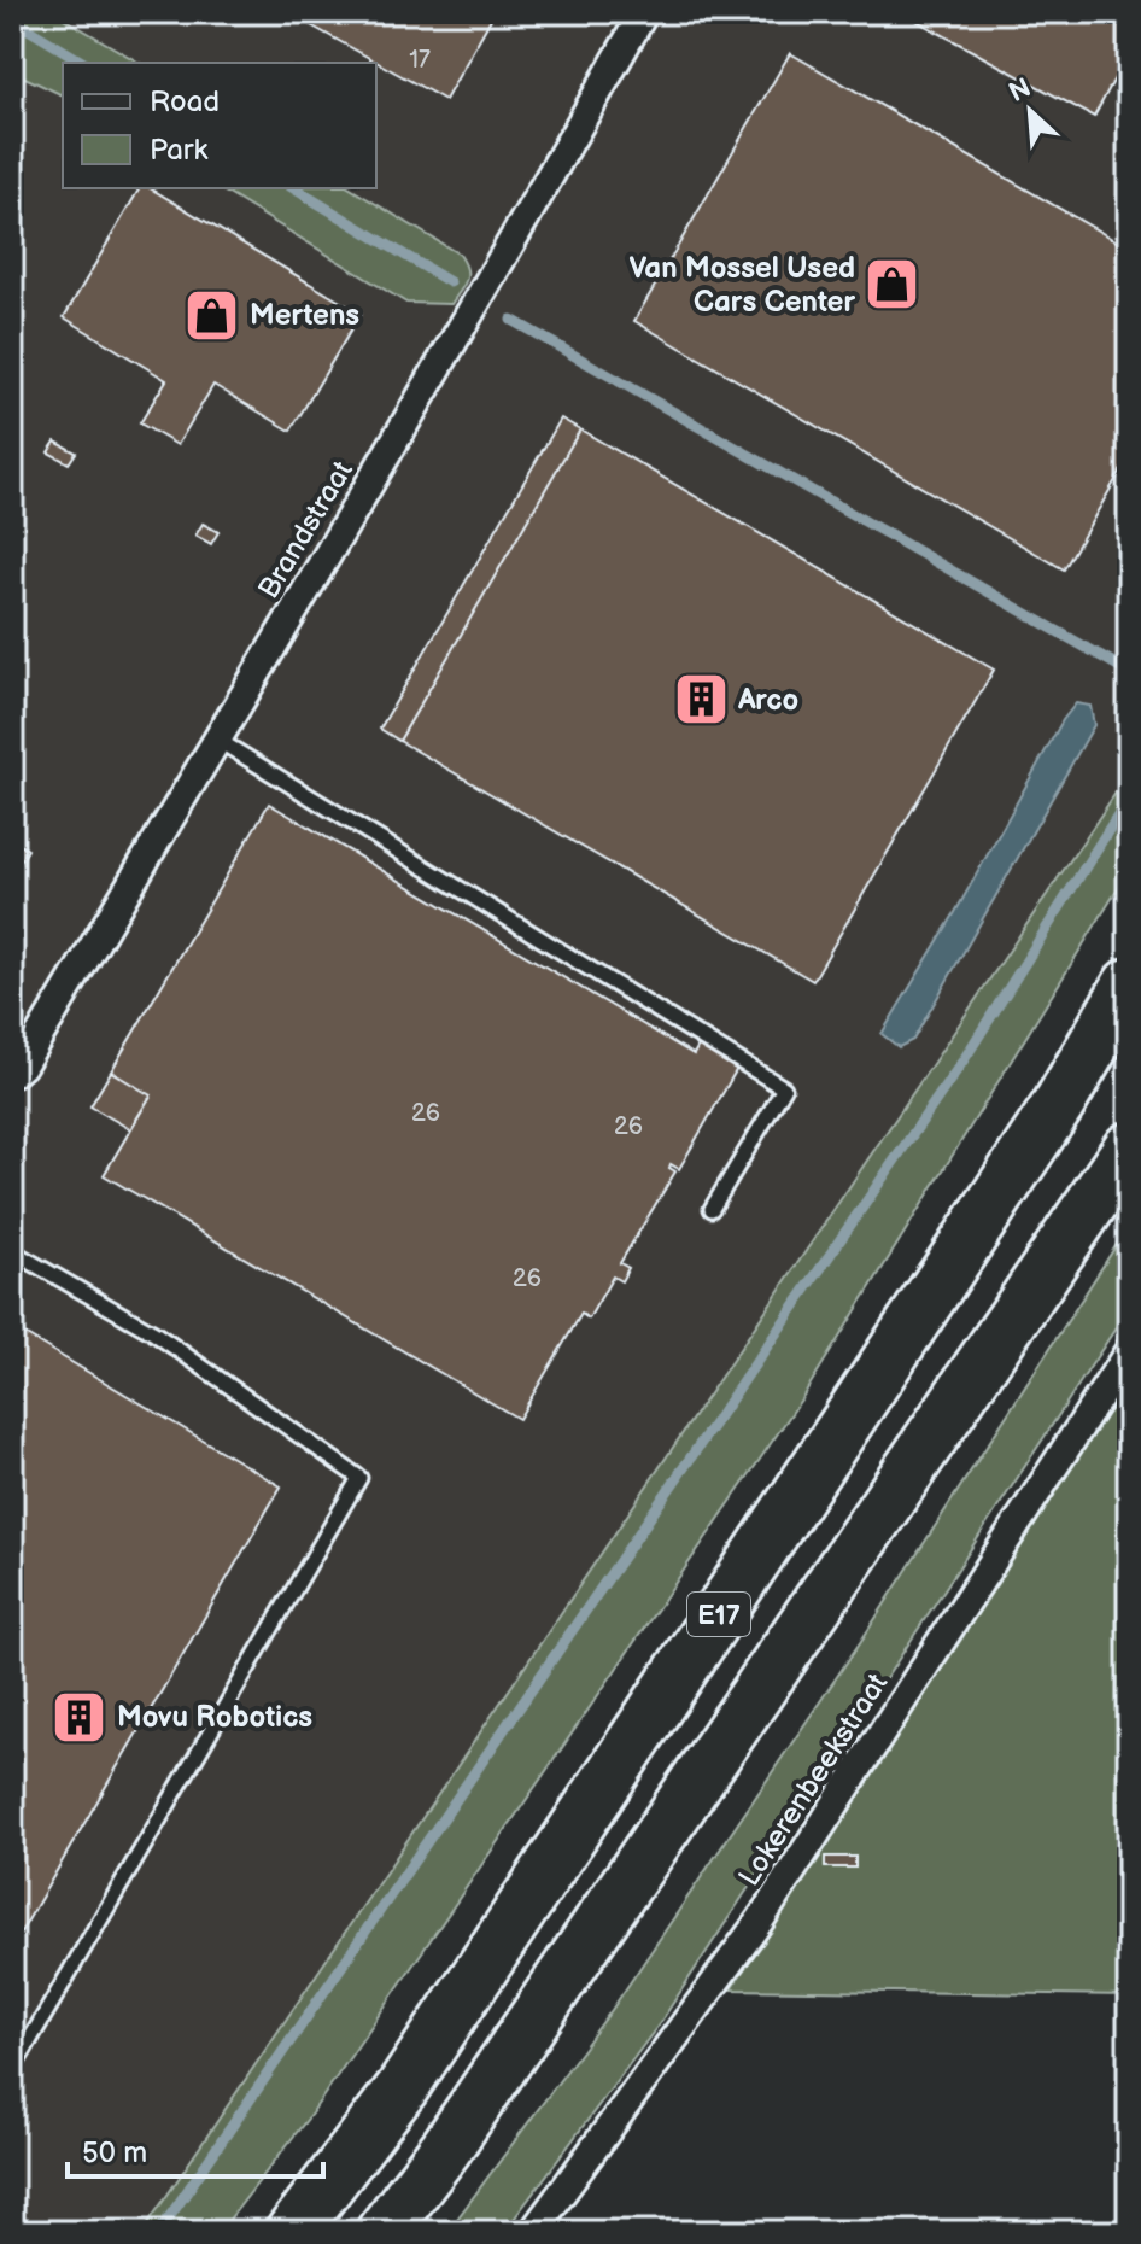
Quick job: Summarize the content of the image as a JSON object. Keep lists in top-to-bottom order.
{
  "streets": {
    "highway": ["E17"],
    "street": ["Brandstraat", "Lokerenbeekstraat"]
  },
  "places": {
    "shop": ["Van Mossel Used Cars Center", "Mertens"],
    "building": ["Arco", "Movu Robotics"]
  },
  "house_numbers": [
    "17",
    "26",
    "26",
    "26"
  ],
  "legend": ["Road", "Park"],
  "scale_bar": "50 m",
  "north": "top left"
}
